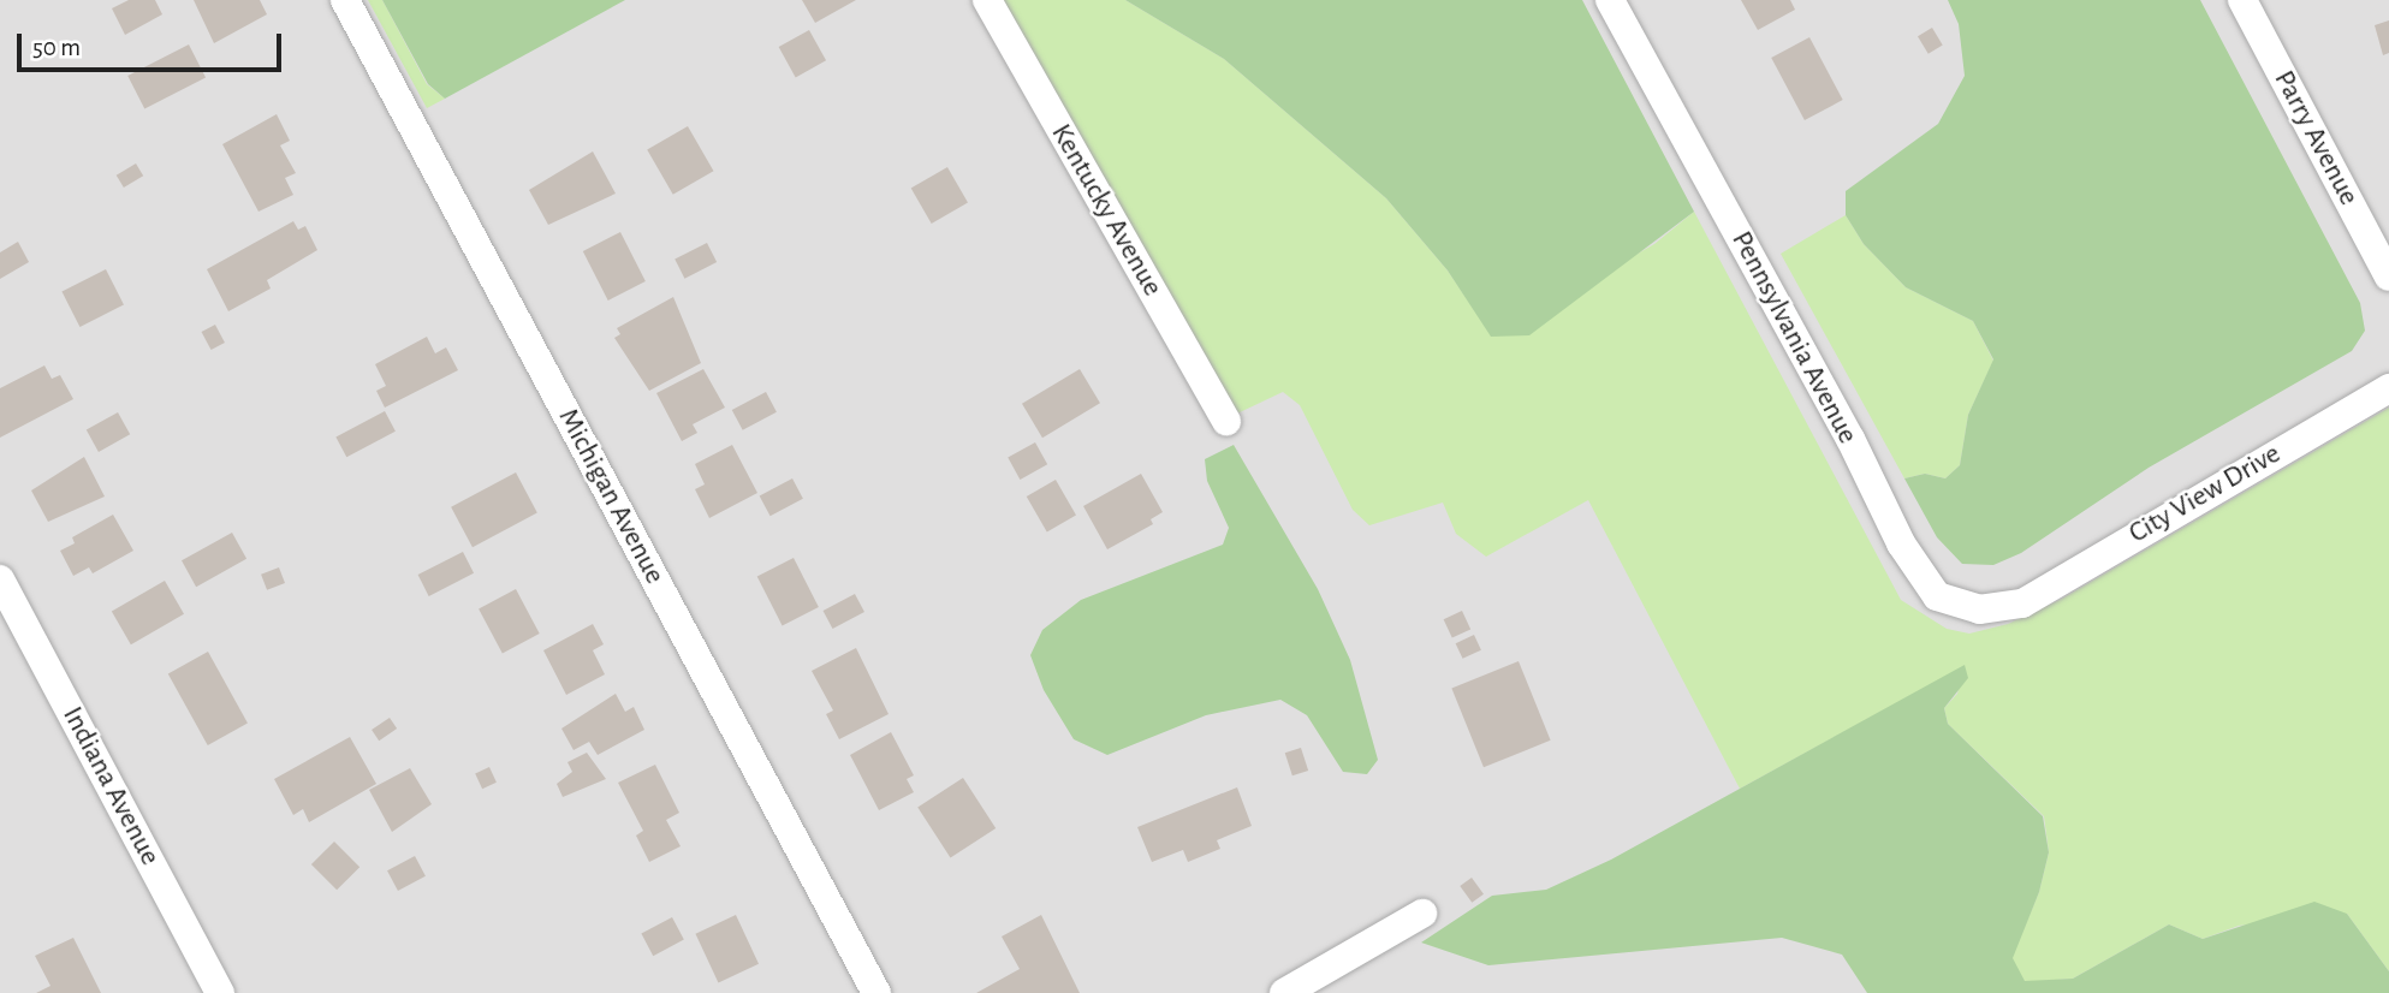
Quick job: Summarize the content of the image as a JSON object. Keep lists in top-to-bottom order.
{
  "streets": {
    "street": [
      "Parry Avenue",
      "Kentucky Avenue",
      "Pennsylvania Avenue",
      "City View Drive",
      "Michigan Avenue",
      "Indiana Avenue"
    ]
  },
  "crossings": [
    ["Pennsylvania Avenue", "City View Drive"]
  ],
  "scale_bar": "50 m"
}
